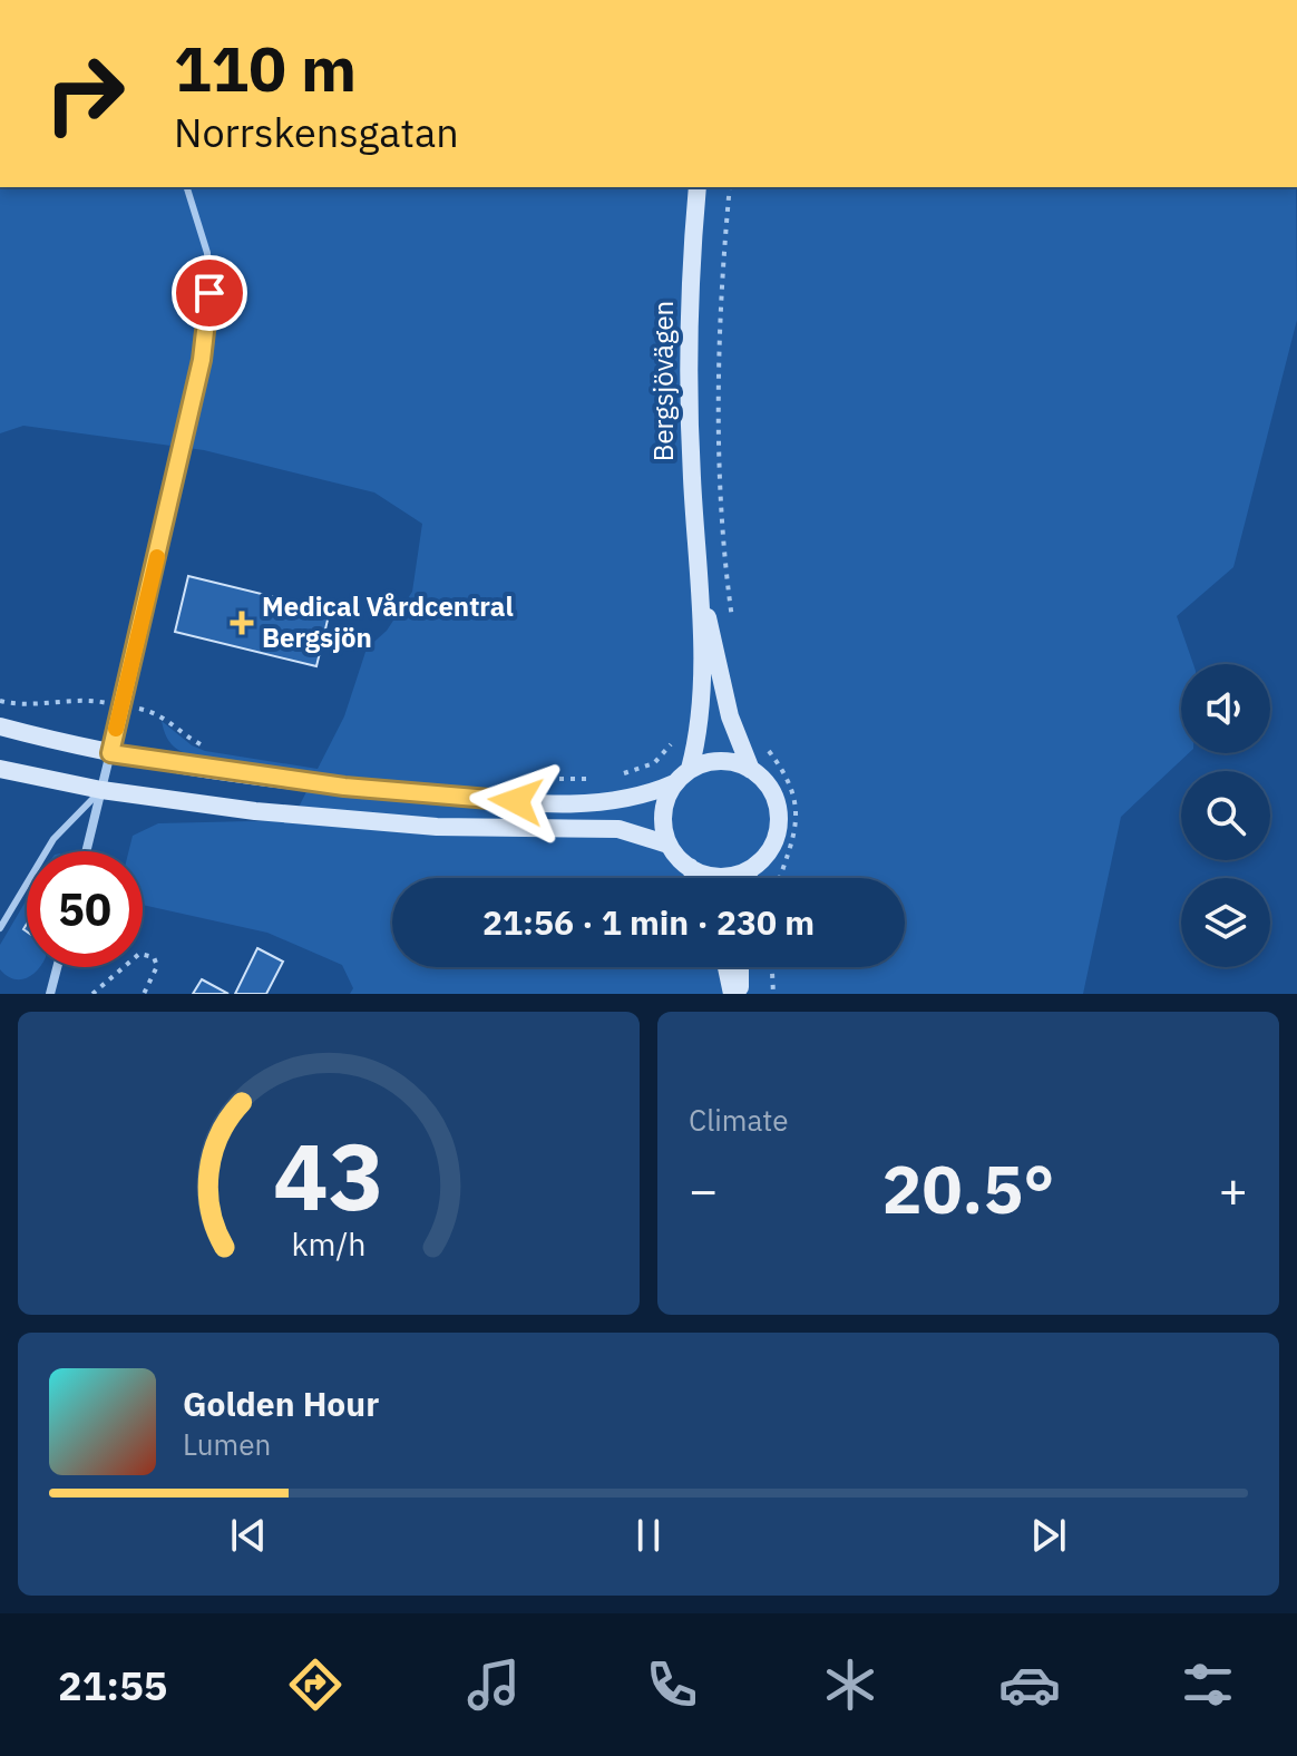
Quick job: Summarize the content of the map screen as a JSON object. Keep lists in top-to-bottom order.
{
  "streets": {
    "main road": ["Bergsjövägen"]
  },
  "places": {
    "health": ["Medical Vårdcentral Bergsjön"]
  },
  "page": {
    "turn": ["110 m", "Norrskensgatan"],
    "limit": "50",
    "trip": "21:56 · 1 min · 230 m",
    "tile": "Climate",
    "heat": ["−", "20.5°", "+"],
    "song": ["Golden Hour", "Lumen"],
    "tabs": "21:55",
    "gauge": ["43", "km/h"]
  }
}
